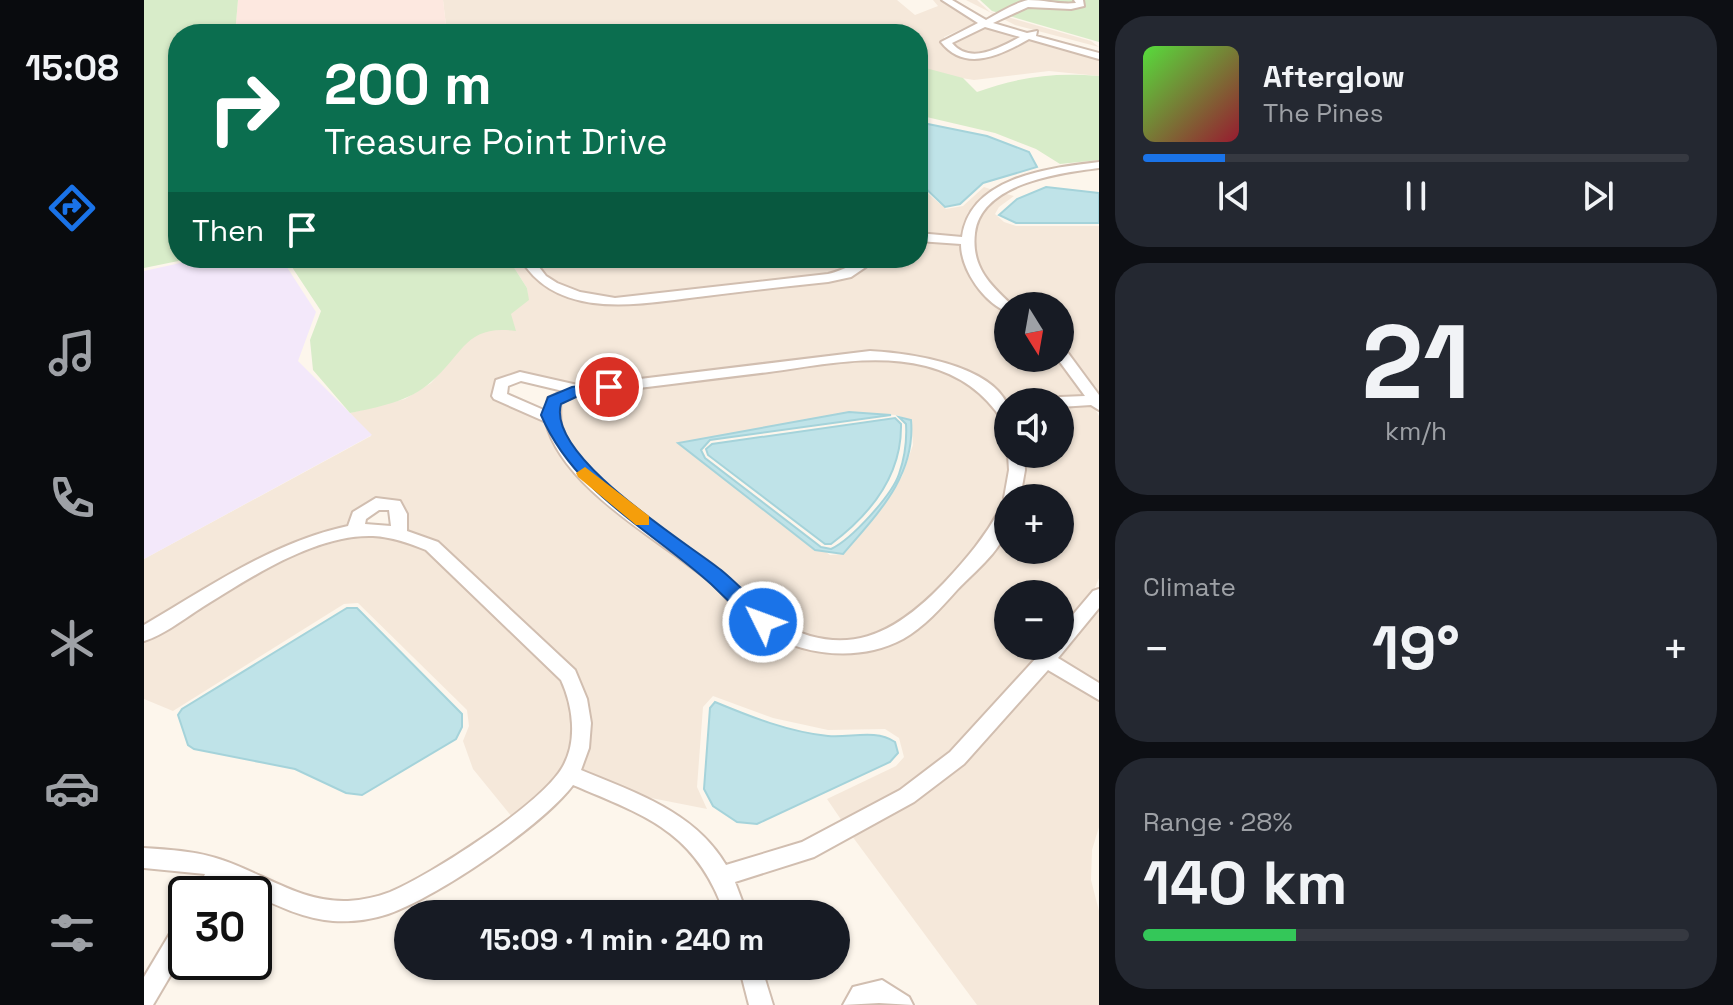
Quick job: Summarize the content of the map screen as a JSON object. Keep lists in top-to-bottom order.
{
  "north": "bottom",
  "page": {
    "tabs": "15:08",
    "turn": ["200 m", "Treasure Point Drive"],
    "song": ["Afterglow", "The Pines"],
    "then": "Then",
    "tile": [
      ["21", "km/h"],
      "Climate",
      ["Range · 28%", "140 km"]
    ],
    "map_buttons": ["+", "−"],
    "heat": ["−", "19°", "+"],
    "limit": "30",
    "trip": "15:09 · 1 min · 240 m"
  }
}
